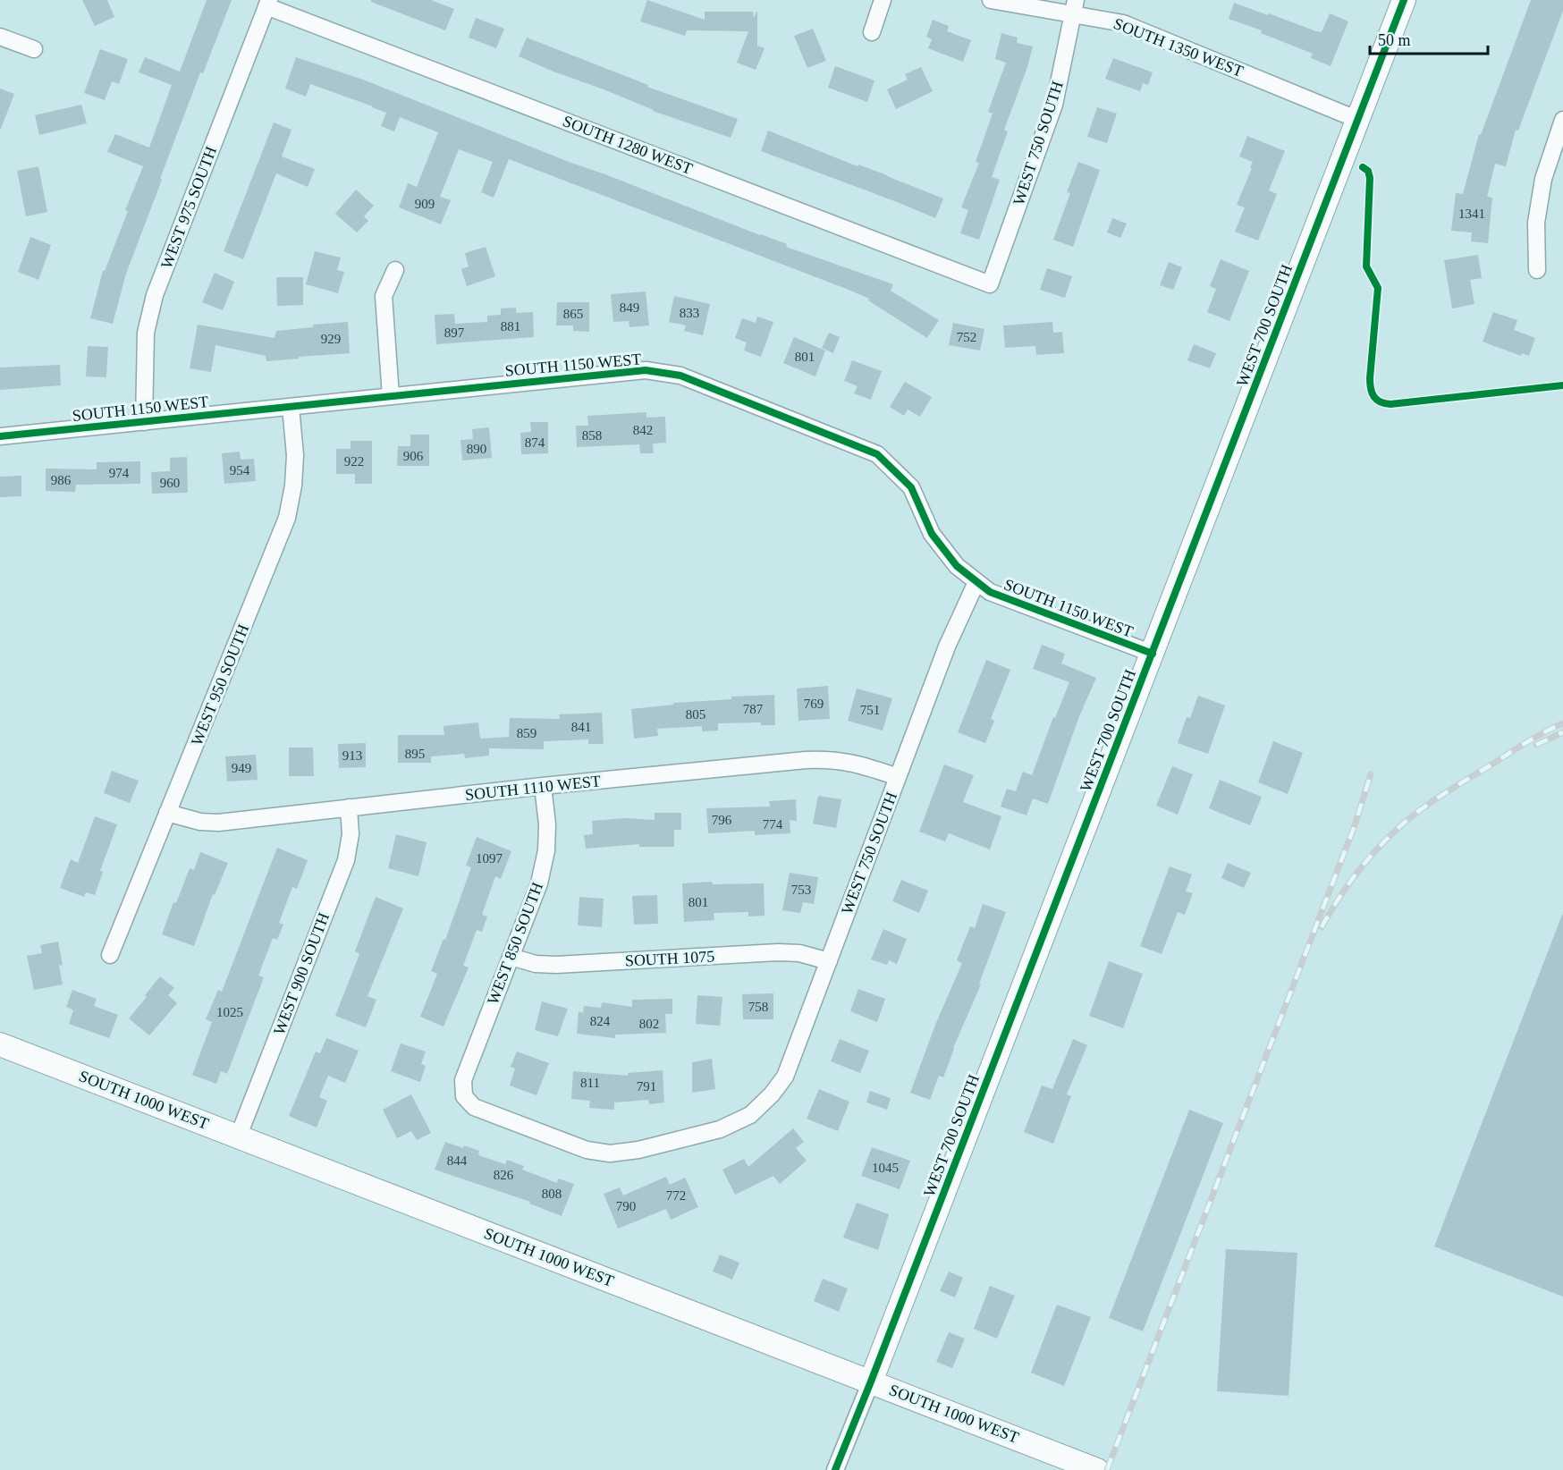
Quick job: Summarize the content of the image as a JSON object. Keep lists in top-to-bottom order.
{
  "streets": {
    "street": [
      "SOUTH 1350 WEST",
      "WEST 750 SOUTH",
      "SOUTH 1280 WEST",
      "WEST 975 SOUTH",
      "WEST 700 SOUTH",
      "SOUTH 1150 WEST",
      "WEST 950 SOUTH",
      "SOUTH 1110 WEST",
      "WEST 850 SOUTH",
      "SOUTH 1075",
      "WEST 900 SOUTH",
      "SOUTH 1000 WEST"
    ]
  },
  "crossings": [
    ["SOUTH 1350 WEST", "WEST 750 SOUTH"],
    ["SOUTH 1350 WEST", "WEST 700 SOUTH"],
    ["WEST 750 SOUTH", "SOUTH 1280 WEST"],
    ["WEST 750 SOUTH", "SOUTH 1150 WEST"],
    ["WEST 750 SOUTH", "SOUTH 1110 WEST"],
    ["WEST 750 SOUTH", "WEST 850 SOUTH"],
    ["WEST 750 SOUTH", "SOUTH 1075"],
    ["SOUTH 1280 WEST", "WEST 975 SOUTH"],
    ["WEST 975 SOUTH", "SOUTH 1150 WEST"],
    ["WEST 700 SOUTH", "SOUTH 1150 WEST"],
    ["WEST 700 SOUTH", "SOUTH 1000 WEST"],
    ["SOUTH 1150 WEST", "WEST 950 SOUTH"],
    ["WEST 950 SOUTH", "SOUTH 1110 WEST"],
    ["SOUTH 1110 WEST", "WEST 850 SOUTH"],
    ["SOUTH 1110 WEST", "WEST 900 SOUTH"],
    ["WEST 850 SOUTH", "SOUTH 1075"],
    ["WEST 900 SOUTH", "SOUTH 1000 WEST"]
  ],
  "house_numbers": [
    "909",
    "1341",
    "849",
    "833",
    "865",
    "881",
    "897",
    "752",
    "929",
    "801",
    "842",
    "858",
    "874",
    "890",
    "906",
    "922",
    "954",
    "974",
    "986",
    "960",
    "769",
    "787",
    "751",
    "805",
    "841",
    "859",
    "895",
    "913",
    "949",
    "796",
    "774",
    "1097",
    "753",
    "801",
    "758",
    "1025",
    "824",
    "802",
    "811",
    "791",
    "844",
    "1045",
    "826",
    "808",
    "772",
    "790"
  ],
  "scale_bar": "50 m"
}
